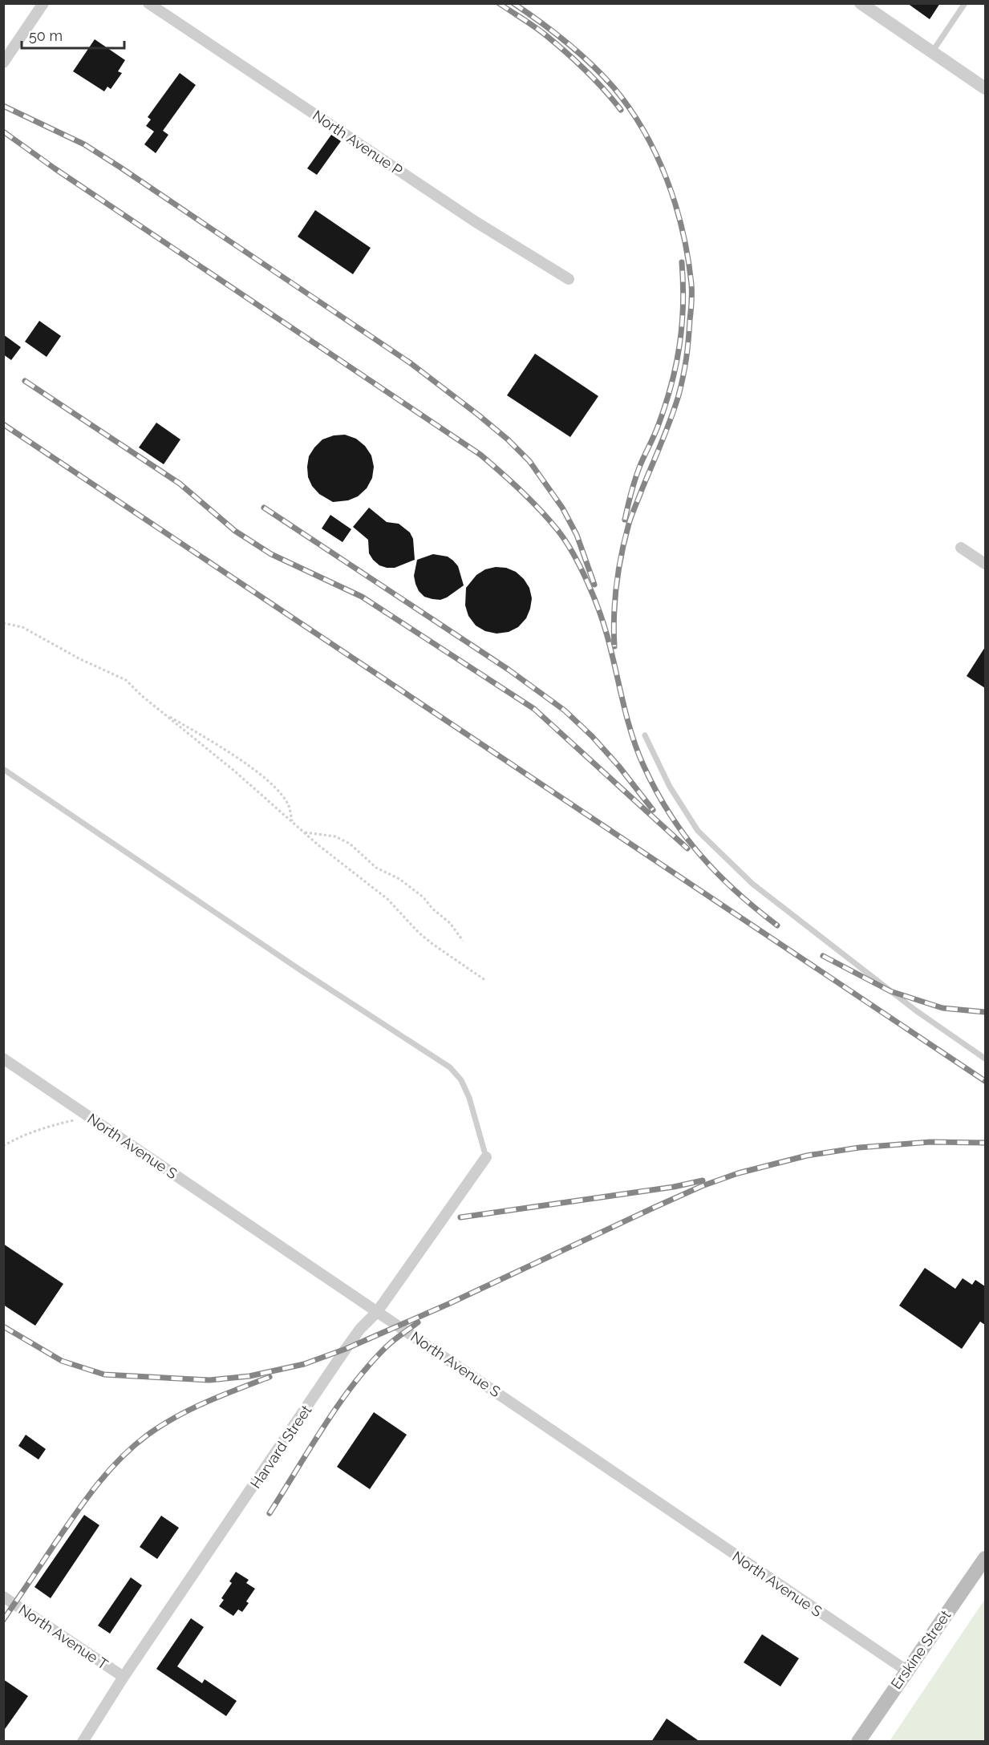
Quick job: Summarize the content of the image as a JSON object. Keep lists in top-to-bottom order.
{
  "streets": {
    "main road": ["Erskine Street"],
    "street": [
      "North Avenue P",
      "North Avenue S",
      "Harvard Street",
      "North Avenue T"
    ]
  },
  "crossings": [
    ["North Avenue S", "Harvard Street"],
    ["North Avenue S", "Erskine Street"],
    ["Harvard Street", "North Avenue T"]
  ],
  "scale_bar": "50 m"
}
